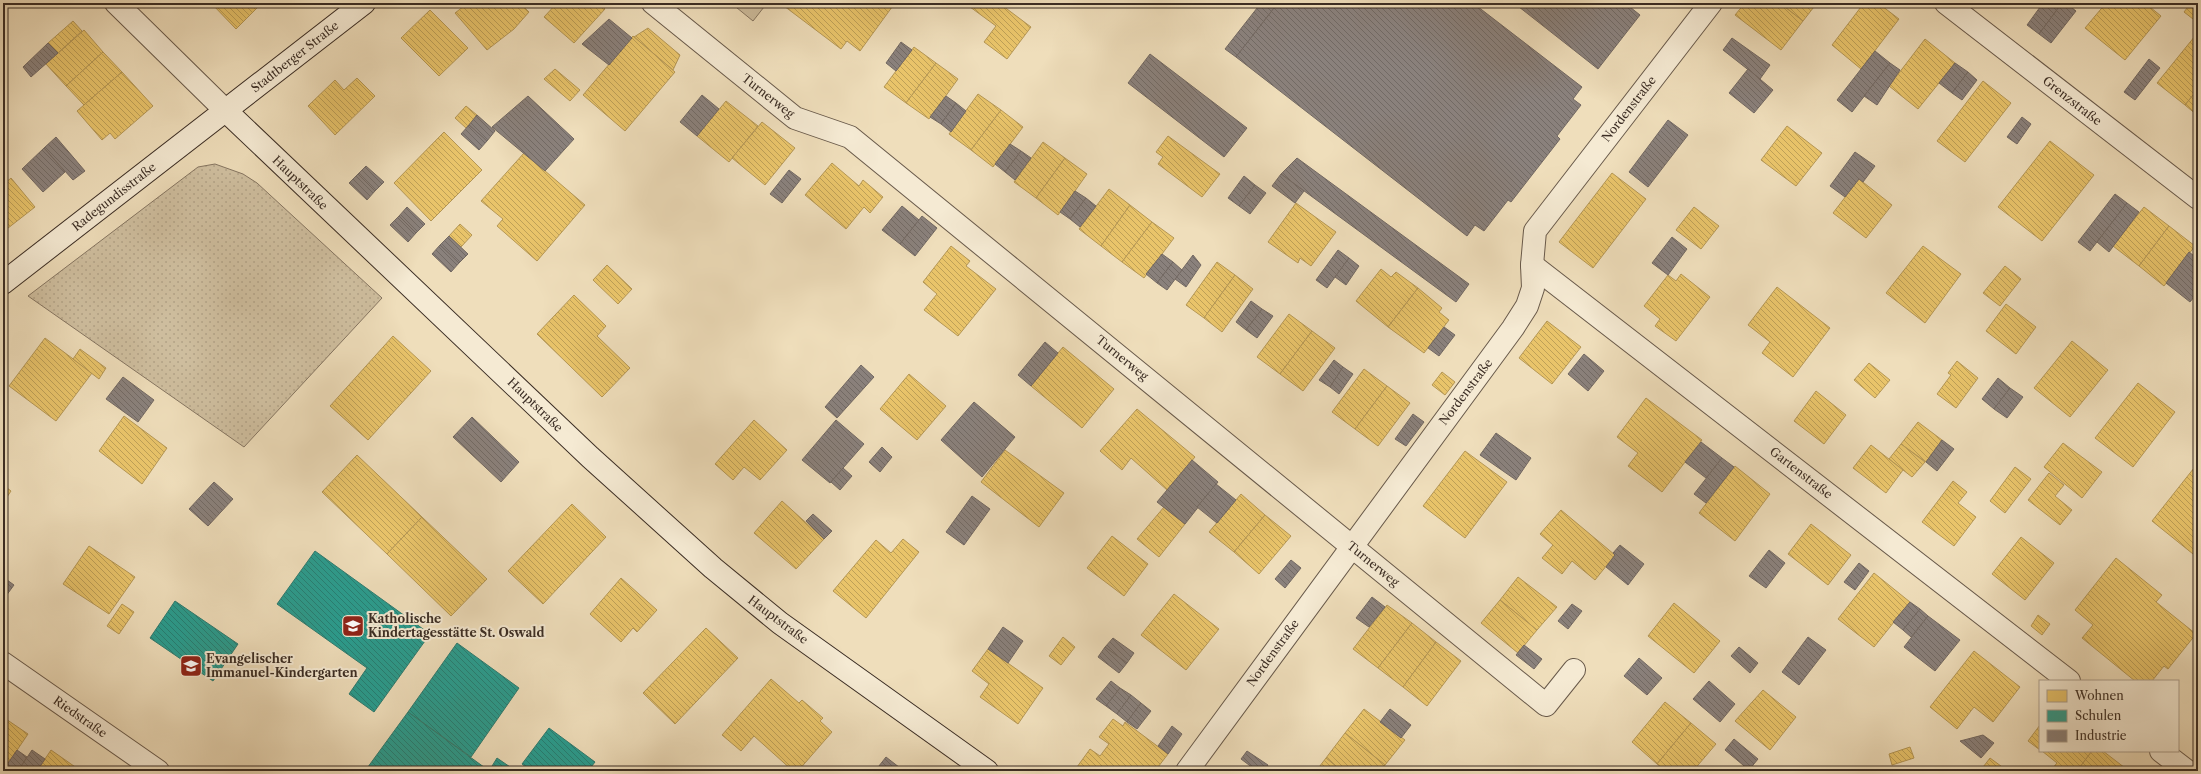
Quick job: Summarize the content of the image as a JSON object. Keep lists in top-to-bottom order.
{
  "streets": {
    "street": [
      "Stadtberger Straße",
      "Turnerweg",
      "Grenzstraße",
      "Nordenstraße",
      "Hauptstraße",
      "Radegundisstraße",
      "Gartenstraße",
      "Riedstraße"
    ]
  },
  "crossings": [
    ["Stadtberger Straße", "Hauptstraße"],
    ["Stadtberger Straße", "Radegundisstraße"],
    ["Turnerweg", "Nordenstraße"],
    ["Nordenstraße", "Gartenstraße"],
    ["Hauptstraße", "Radegundisstraße"]
  ],
  "places": {
    "school or university": ["Katholische Kindertagesstätte St. Oswald", "Evangelischer Immanuel-Kindergarten"]
  },
  "legend": ["Wohnen", "Schulen", "Industrie"]
}
